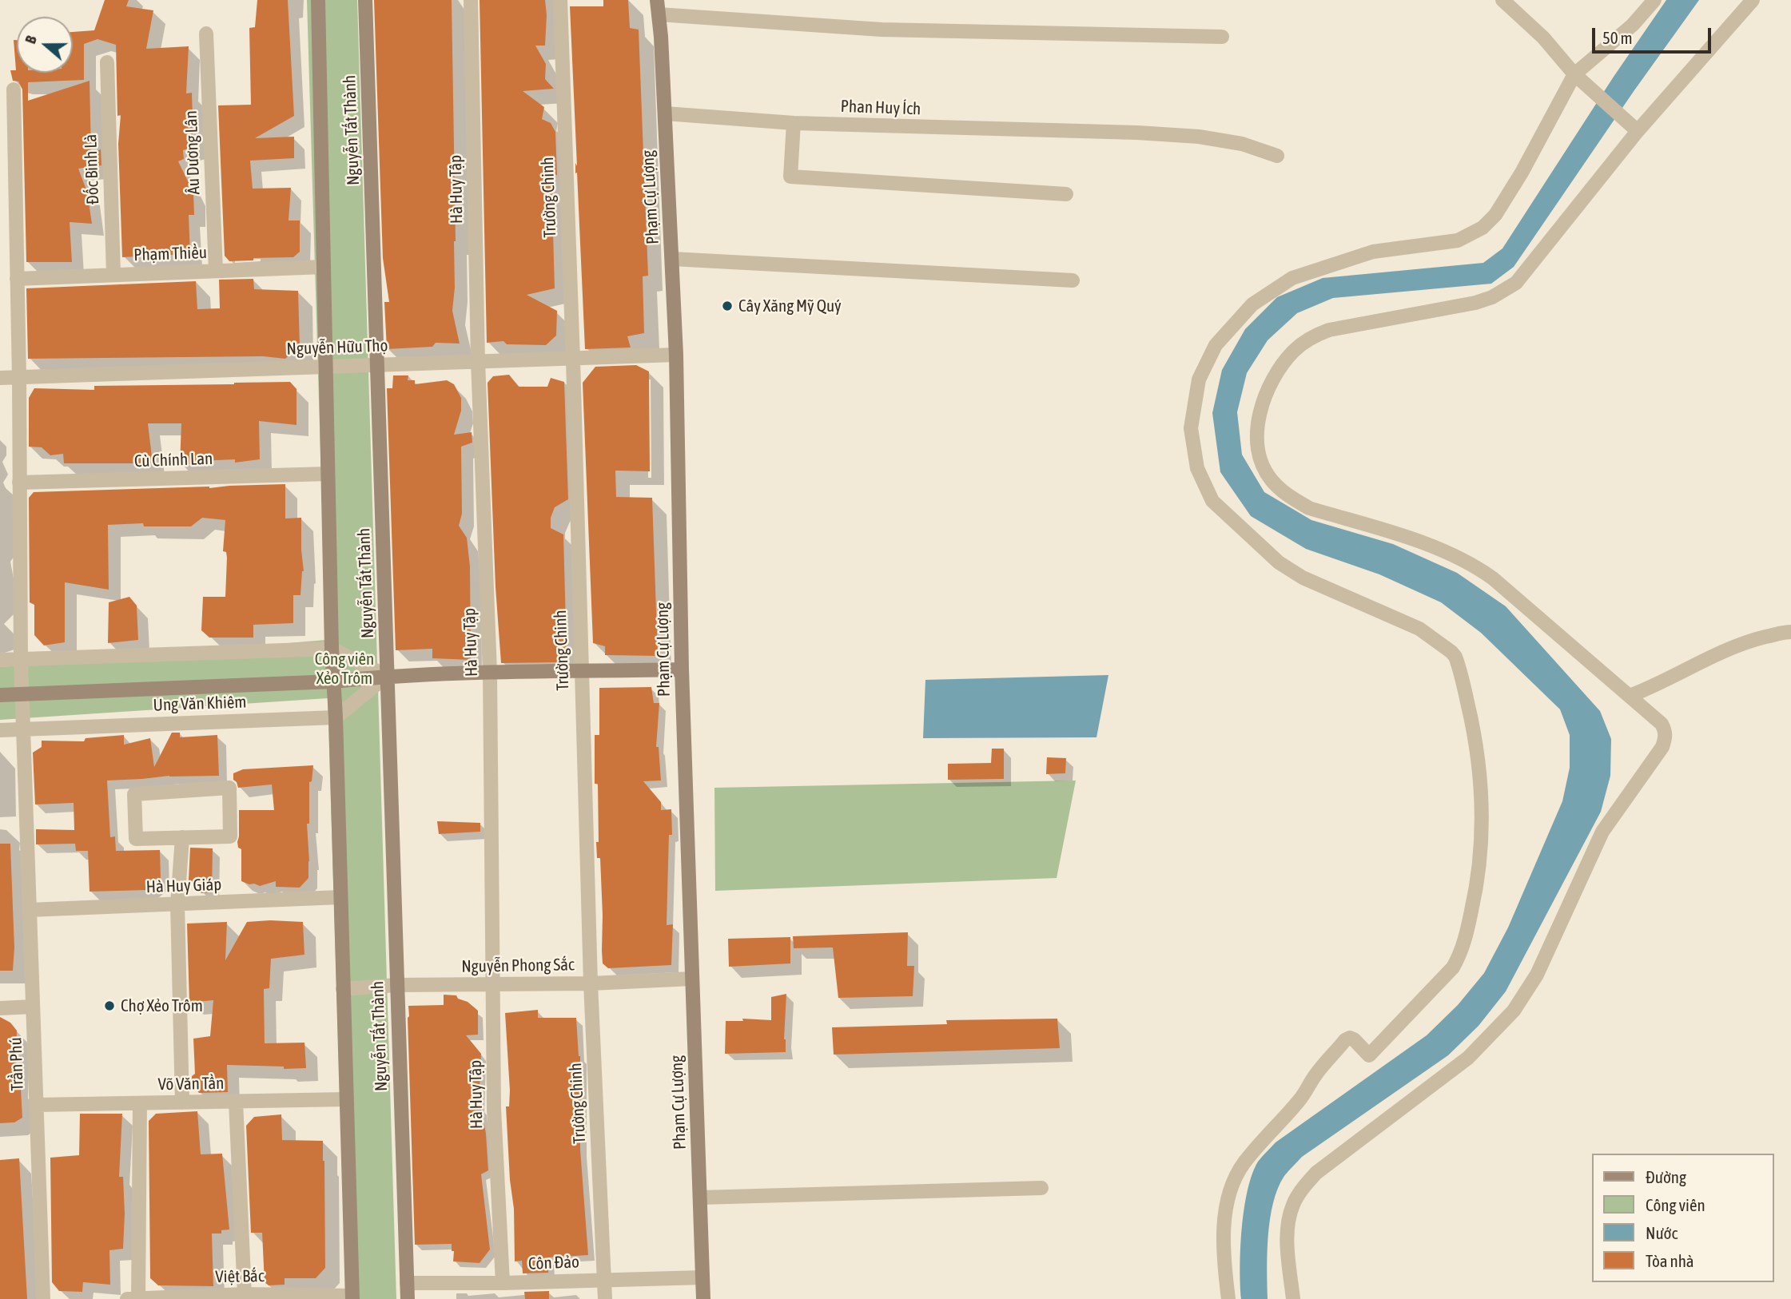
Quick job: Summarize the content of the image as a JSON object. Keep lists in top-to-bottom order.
{
  "streets": {
    "street": [
      "Phan Huy Ích",
      "Nguyễn Tất Thành",
      "Âu Dương Lân",
      "Đốc Binh Là",
      "Hà Huy Tập",
      "Trường Chinh",
      "Phạm Cự Lượng",
      "Phạm Thiều",
      "Nguyễn Hữu Thọ",
      "Cù Chính Lan",
      "Ung Văn Khiêm",
      "Hà Huy Giáp",
      "Nguyễn Phong Sắc",
      "Trần Phú",
      "Võ Văn Tần",
      "Côn Đảo",
      "Việt Bắc"
    ]
  },
  "crossings": [
    ["Phan Huy Ích", "Phạm Cự Lượng"],
    ["Nguyễn Tất Thành", "Phạm Thiều"],
    ["Nguyễn Tất Thành", "Nguyễn Hữu Thọ"],
    ["Nguyễn Tất Thành", "Cù Chính Lan"],
    ["Nguyễn Tất Thành", "Ung Văn Khiêm"],
    ["Nguyễn Tất Thành", "Hà Huy Giáp"],
    ["Nguyễn Tất Thành", "Nguyễn Phong Sắc"],
    ["Nguyễn Tất Thành", "Võ Văn Tần"],
    ["Nguyễn Tất Thành", "Côn Đảo"],
    ["Nguyễn Tất Thành", "Việt Bắc"],
    ["Âu Dương Lân", "Phạm Thiều"],
    ["Đốc Binh Là", "Phạm Thiều"],
    ["Hà Huy Tập", "Nguyễn Hữu Thọ"],
    ["Hà Huy Tập", "Ung Văn Khiêm"],
    ["Hà Huy Tập", "Nguyễn Phong Sắc"],
    ["Hà Huy Tập", "Côn Đảo"],
    ["Trường Chinh", "Nguyễn Hữu Thọ"],
    ["Trường Chinh", "Ung Văn Khiêm"],
    ["Trường Chinh", "Nguyễn Phong Sắc"],
    ["Trường Chinh", "Côn Đảo"],
    ["Phạm Cự Lượng", "Nguyễn Hữu Thọ"],
    ["Phạm Cự Lượng", "Ung Văn Khiêm"],
    ["Phạm Cự Lượng", "Nguyễn Phong Sắc"],
    ["Phạm Cự Lượng", "Côn Đảo"],
    ["Phạm Thiều", "Trần Phú"],
    ["Nguyễn Hữu Thọ", "Trần Phú"],
    ["Cù Chính Lan", "Trần Phú"],
    ["Ung Văn Khiêm", "Trần Phú"],
    ["Hà Huy Giáp", "Trần Phú"],
    ["Trần Phú", "Võ Văn Tần"]
  ],
  "parks": ["Công viên Xẻo Trôm"],
  "places": ["Cây Xăng Mỹ Quý", "Chợ Xẻo Trôm"],
  "legend": [
    "Đường",
    "Công viên",
    "Nước",
    "Tòa nhà"
  ],
  "scale_bar": "50 m",
  "north": "left"
}
